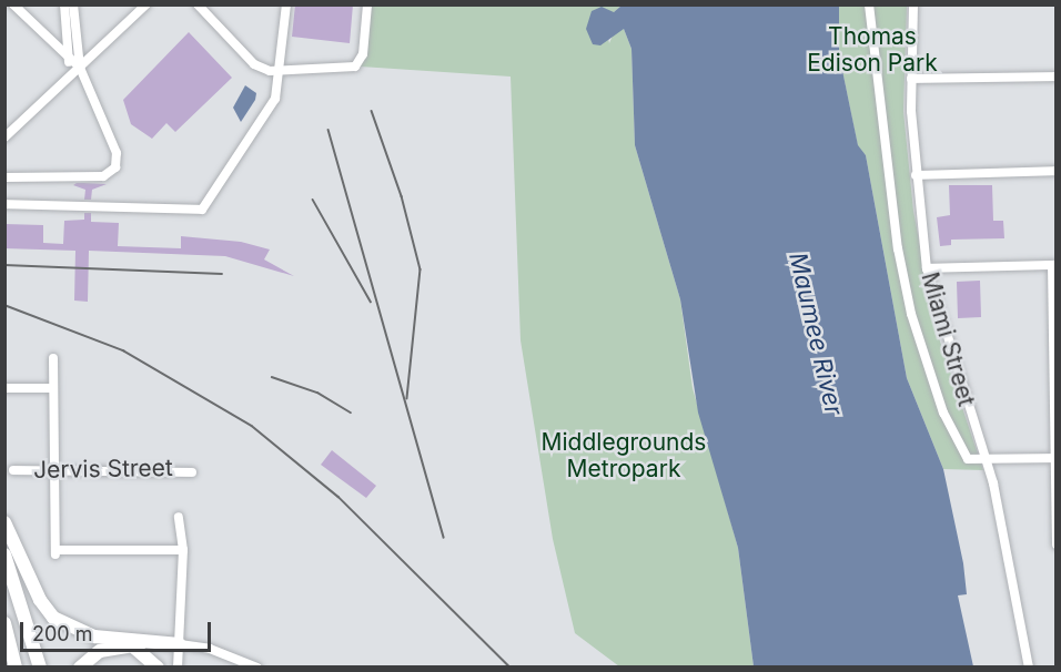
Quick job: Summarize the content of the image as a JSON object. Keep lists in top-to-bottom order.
{
  "streets": {
    "street": ["Miami Street", "Jervis Street"]
  },
  "water": ["Maumee River"],
  "parks": ["Thomas Edison Park", "Middlegrounds Metropark"],
  "scale_bar": "200 m"
}
